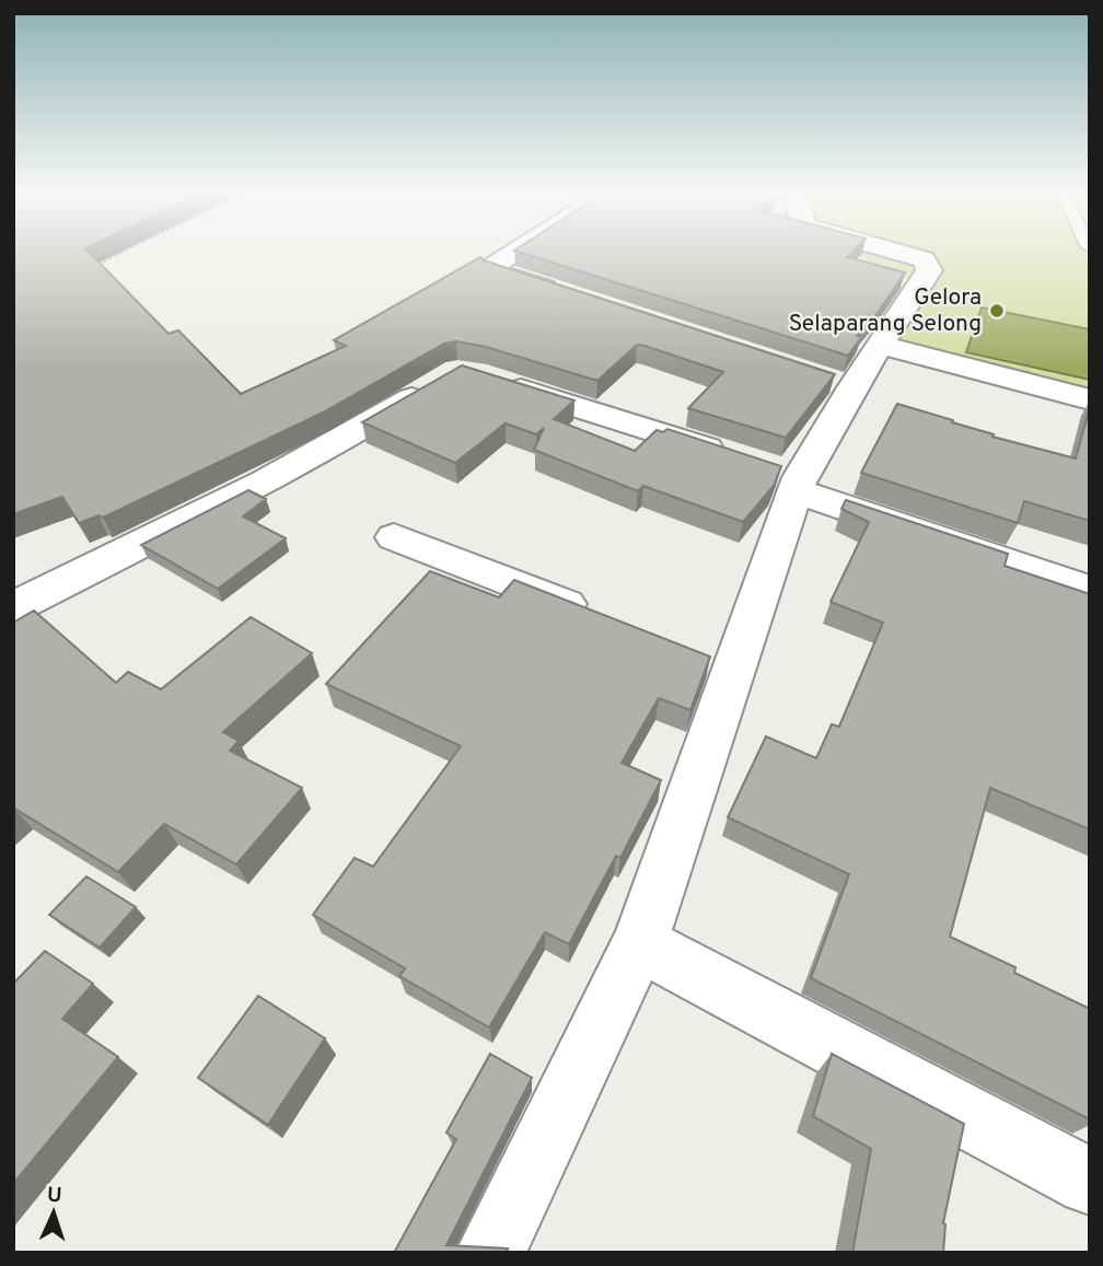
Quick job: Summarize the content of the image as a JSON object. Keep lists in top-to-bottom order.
{
  "places": ["Gelora Selaparang Selong"],
  "north": "top"
}
